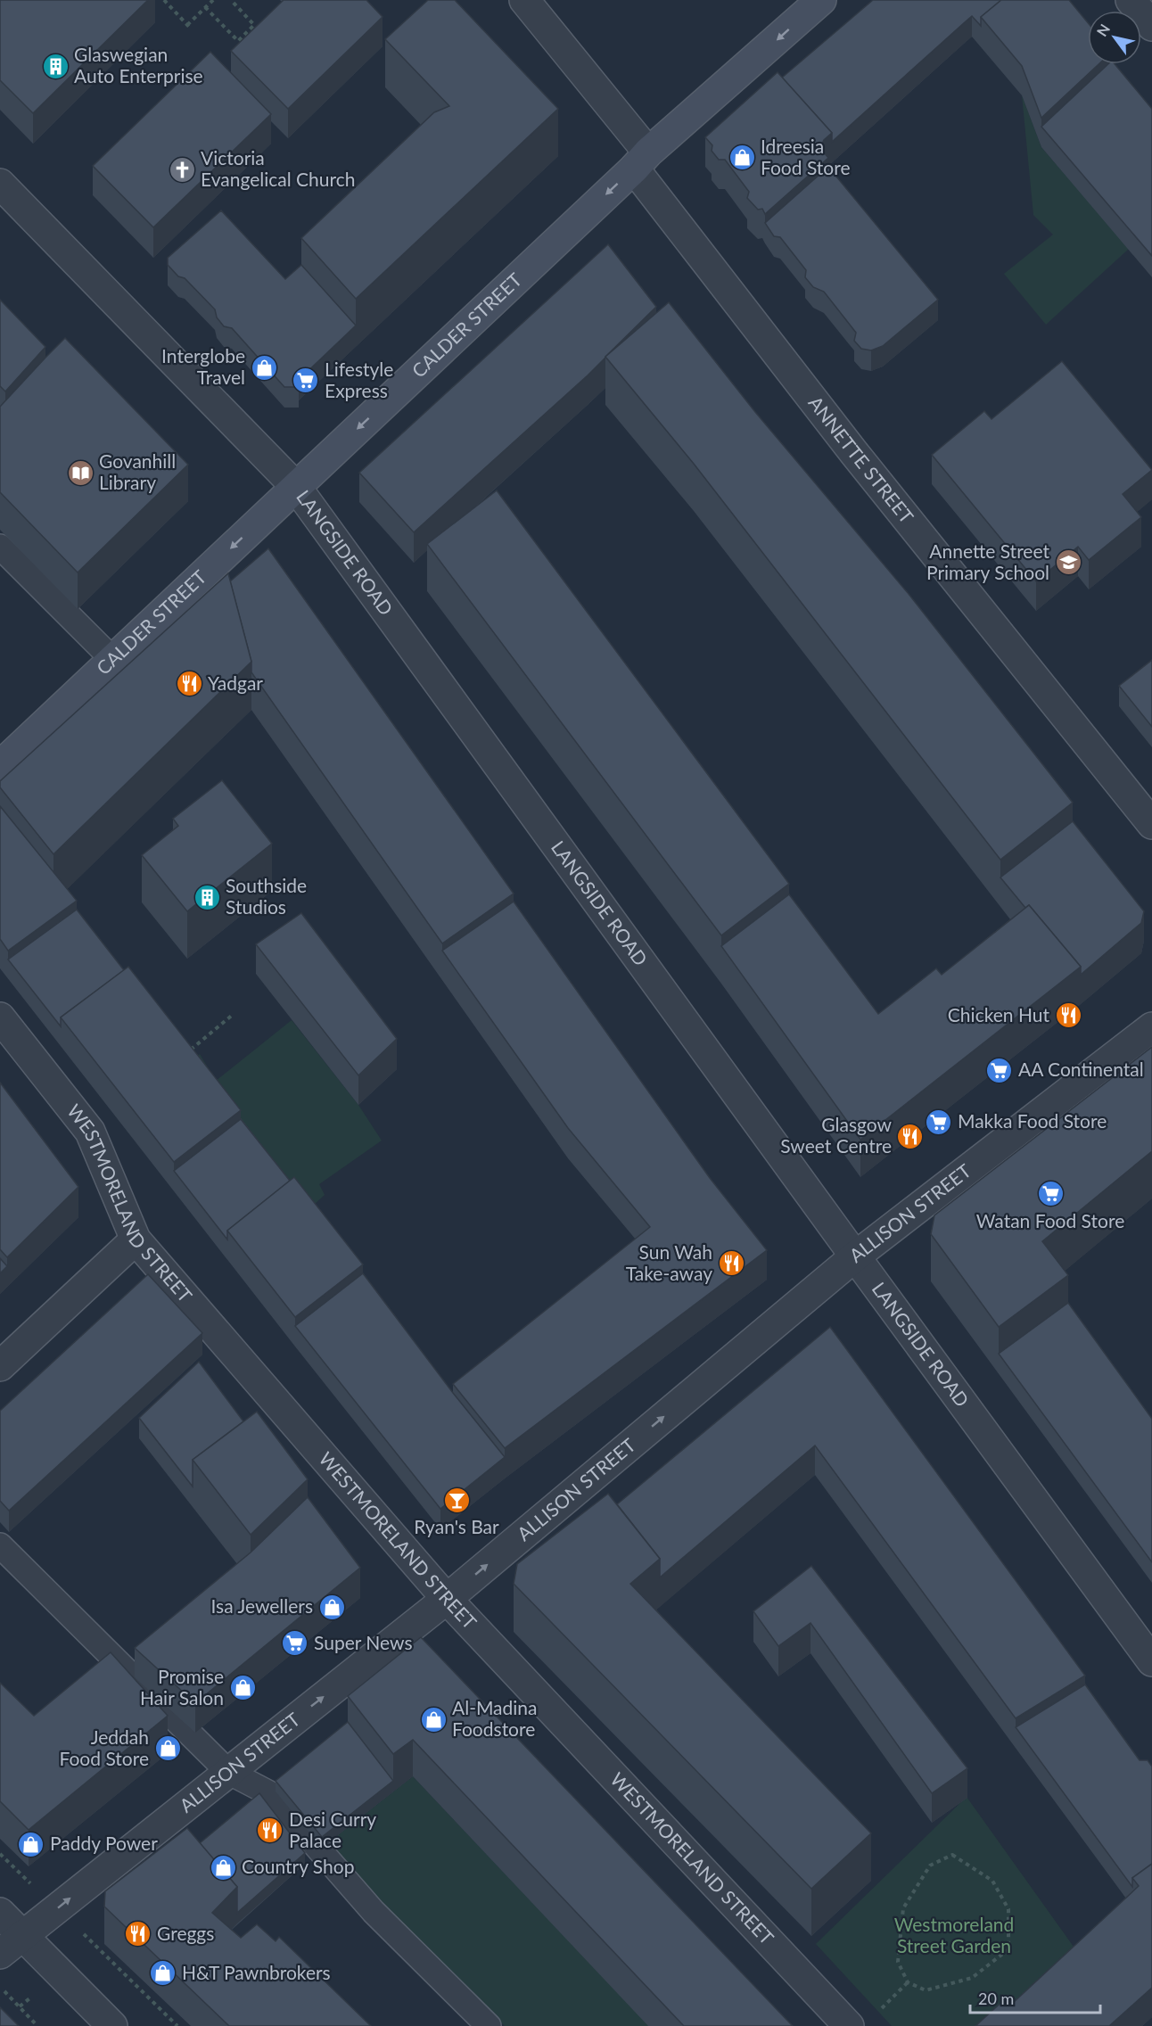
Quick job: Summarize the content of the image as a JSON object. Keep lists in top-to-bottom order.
{
  "streets": {
    "main road": ["CALDER STREET"],
    "street": [
      "ANNETTE STREET",
      "LANGSIDE ROAD",
      "WESTMORELAND STREET",
      "ALLISON STREET"
    ]
  },
  "crossings": [
    ["CALDER STREET", "ANNETTE STREET"],
    ["CALDER STREET", "LANGSIDE ROAD"],
    ["LANGSIDE ROAD", "ALLISON STREET"],
    ["WESTMORELAND STREET", "ALLISON STREET"]
  ],
  "one_way": ["CALDER STREET", "ALLISON STREET"],
  "parks": ["Westmoreland Street Garden"],
  "places": {
    "building": ["Glaswegian Auto Enterprise", "Southside Studios"],
    "shop": [
      "Idreesia Food Store",
      "Interglobe Travel",
      "Isa Jewellers",
      "Promise Hair Salon",
      "Al-Madina Foodstore",
      "Jeddah Food Store",
      "Paddy Power",
      "Country Shop",
      "H&T Pawnbrokers"
    ],
    "church": ["Victoria Evangelical Church"],
    "supermarket": [
      "Lifestyle Express",
      "AA Continental",
      "Makka Food Store",
      "Watan Food Store",
      "Super News"
    ],
    "library": ["Govanhill Library"],
    "school or university": ["Annette Street Primary School"],
    "restaurant": [
      "Yadgar",
      "Chicken Hut",
      "Glasgow Sweet Centre",
      "Sun Wah Take-away",
      "Desi Curry Palace",
      "Greggs"
    ],
    "bar": ["Ryan's Bar"]
  },
  "scale_bar": "20 m",
  "north": "top left"
}
